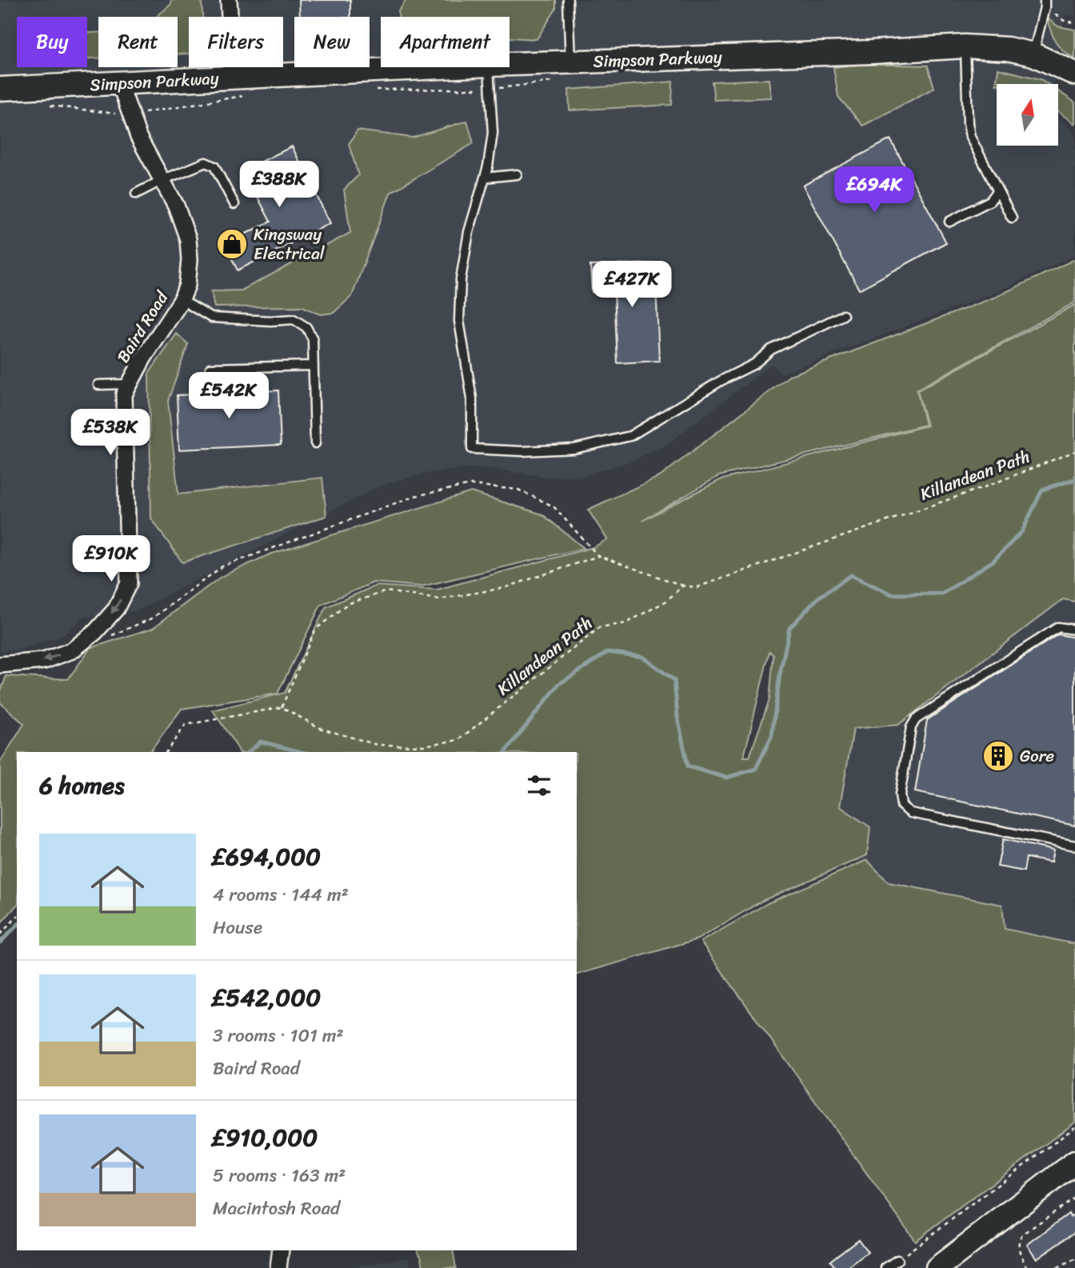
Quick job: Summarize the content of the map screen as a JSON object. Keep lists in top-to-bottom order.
{
  "streets": {
    "main road": ["Simpson Parkway"],
    "street": ["Baird Road"],
    "path": ["Killandean Path"]
  },
  "crossings": [
    ["Simpson Parkway", "Baird Road"]
  ],
  "one_way": ["Baird Road"],
  "places": {
    "shop": ["Kingsway Electrical"],
    "building": ["Gore"]
  },
  "north": "top",
  "page": {
    "chip": [
      "Buy",
      "Rent",
      "Filters",
      "New",
      "Apartment"
    ],
    "price": [
      "£388K",
      "£694K",
      "£427K",
      "£542K",
      "£538K",
      "£910K"
    ],
    "heading": "6 homes",
    "list": [
      {
        "name": "£694,000",
        "note": "4 rooms · 144 m² · House"
      },
      {
        "name": "£542,000",
        "note": "3 rooms · 101 m² · Baird Road"
      },
      {
        "name": "£910,000",
        "note": "5 rooms · 163 m² · Macintosh Road"
      }
    ]
  }
}
